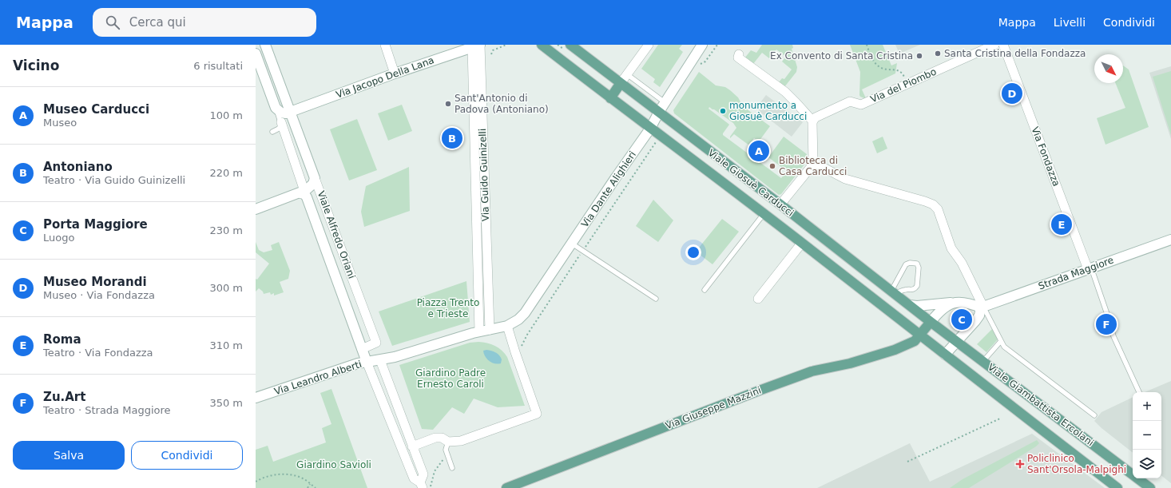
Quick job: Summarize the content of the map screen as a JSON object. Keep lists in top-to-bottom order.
{
  "streets": {
    "main road": ["Viale Giosuè Carducci", "Viale Giambattista Ercolani", "Via Giuseppe Mazzini"],
    "street": [
      "Via Jacopo Della Lana",
      "Via del Piombo",
      "Via Fondazza",
      "Via Guido Guinizelli",
      "Via Dante Alighieri",
      "Viale Alfredo Oriani",
      "Strada Maggiore",
      "Via Leandro Alberti"
    ]
  },
  "crossings": [
    ["Via Jacopo Della Lana", "Via Guido Guinizelli"],
    ["Via Jacopo Della Lana", "Viale Alfredo Oriani"],
    ["Via Fondazza", "Strada Maggiore"],
    ["Viale Giosuè Carducci", "Via Dante Alighieri"],
    ["Viale Giosuè Carducci", "Viale Giambattista Ercolani"],
    ["Viale Giosuè Carducci", "Via Giuseppe Mazzini"],
    ["Viale Alfredo Oriani", "Via Leandro Alberti"],
    ["Viale Giambattista Ercolani", "Via Giuseppe Mazzini"]
  ],
  "parks": ["Piazza Trento e Trieste", "Giardino Padre Ernesto Caroli", "Giardino Savioli"],
  "places": {
    "other": [
      "Santa Cristina della Fondazza",
      "Ex Convento di Santa Cristina",
      "Sant'Antonio di Padova (Antoniano)",
      "monumento a Giosuè Carducci",
      "Biblioteca di Casa Carducci"
    ],
    "health": ["Policlinico Sant'Orsola-Malpighi"]
  },
  "north": "bottom right",
  "page": {
    "header": "Mappa",
    "search": "Cerca qui",
    "nav": ["Mappa", "Livelli", "Condividi"],
    "heading": ["Vicino", "6 risultati"],
    "pins": [
      "D",
      "B",
      "A",
      "E",
      "C",
      "F"
    ],
    "list": [
      {
        "mark": "A",
        "name": "Museo Carducci",
        "note": "Museo",
        "value": "100 m"
      },
      {
        "mark": "B",
        "name": "Antoniano",
        "note": "Teatro · Via Guido Guinizelli",
        "value": "220 m"
      },
      {
        "mark": "C",
        "name": "Porta Maggiore",
        "note": "Luogo",
        "value": "230 m"
      },
      {
        "mark": "D",
        "name": "Museo Morandi",
        "note": "Museo · Via Fondazza",
        "value": "300 m"
      },
      {
        "mark": "E",
        "name": "Roma",
        "note": "Teatro · Via Fondazza",
        "value": "310 m"
      },
      {
        "mark": "F",
        "name": "Zu.Art",
        "note": "Teatro · Strada Maggiore",
        "value": "350 m"
      }
    ],
    "map_buttons": ["+", "−"],
    "buttons": ["Salva", "Condividi"]
  }
}
